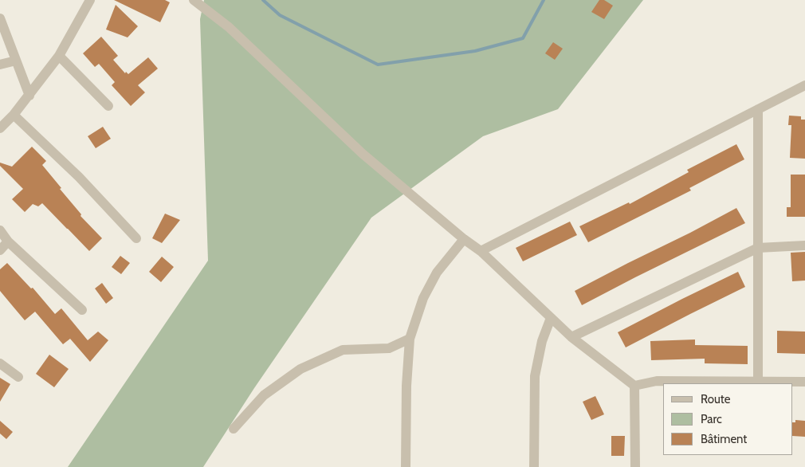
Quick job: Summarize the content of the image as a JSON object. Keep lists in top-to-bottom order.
{
  "legend": ["Route", "Parc", "Bâtiment"]
}
